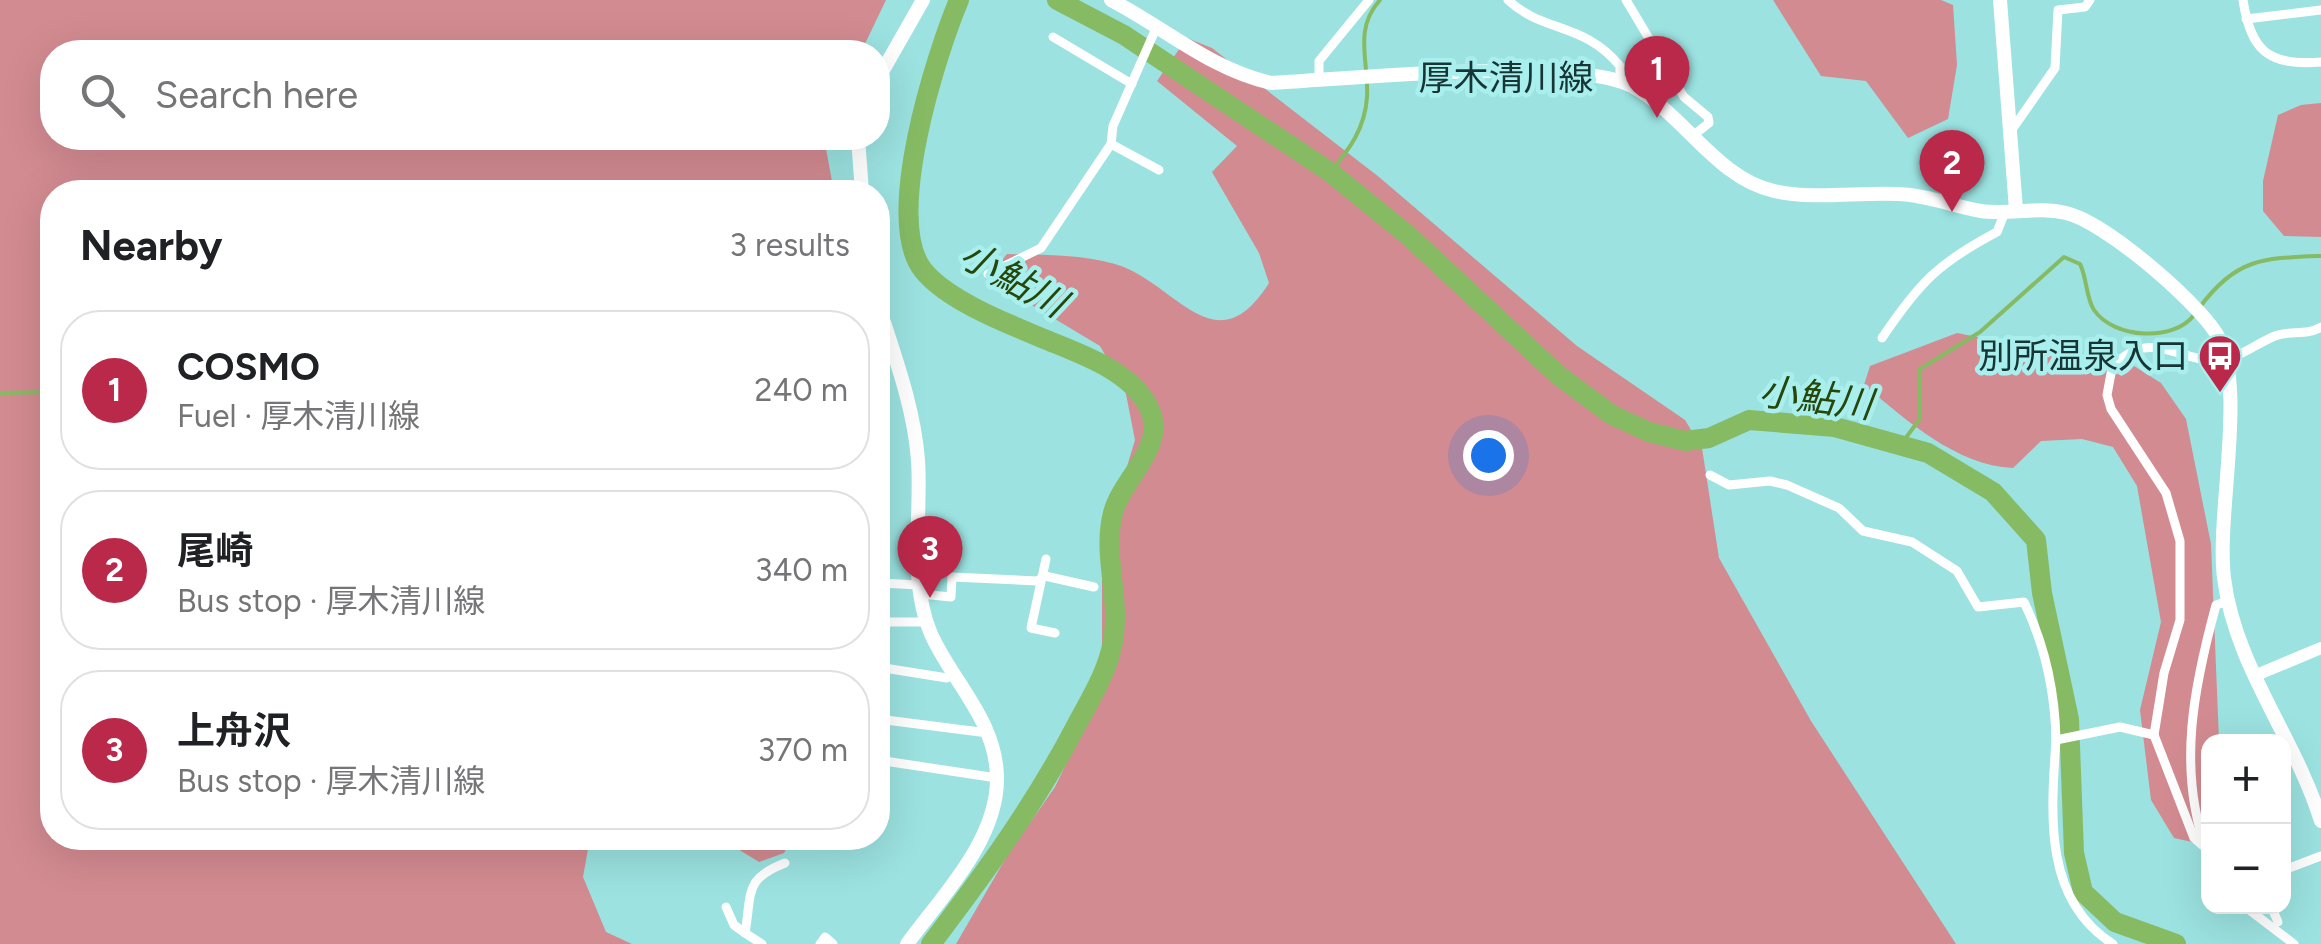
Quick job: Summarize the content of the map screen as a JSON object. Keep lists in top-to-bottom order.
{
  "streets": {
    "main road": ["厚木清川線"]
  },
  "water": ["小鮎川"],
  "places": {
    "bus stop": ["別所温泉入口"]
  },
  "page": {
    "pins": ["1", "2", "3"],
    "search": "Search here",
    "heading": ["Nearby", "3 results"],
    "list": [
      {
        "mark": "1",
        "name": "COSMO",
        "note": "Fuel · 厚木清川線",
        "value": "240 m"
      },
      {
        "mark": "2",
        "name": "尾崎",
        "note": "Bus stop · 厚木清川線",
        "value": "340 m"
      },
      {
        "mark": "3",
        "name": "上舟沢",
        "note": "Bus stop · 厚木清川線",
        "value": "370 m"
      }
    ],
    "map_buttons": ["+", "−"]
  }
}
